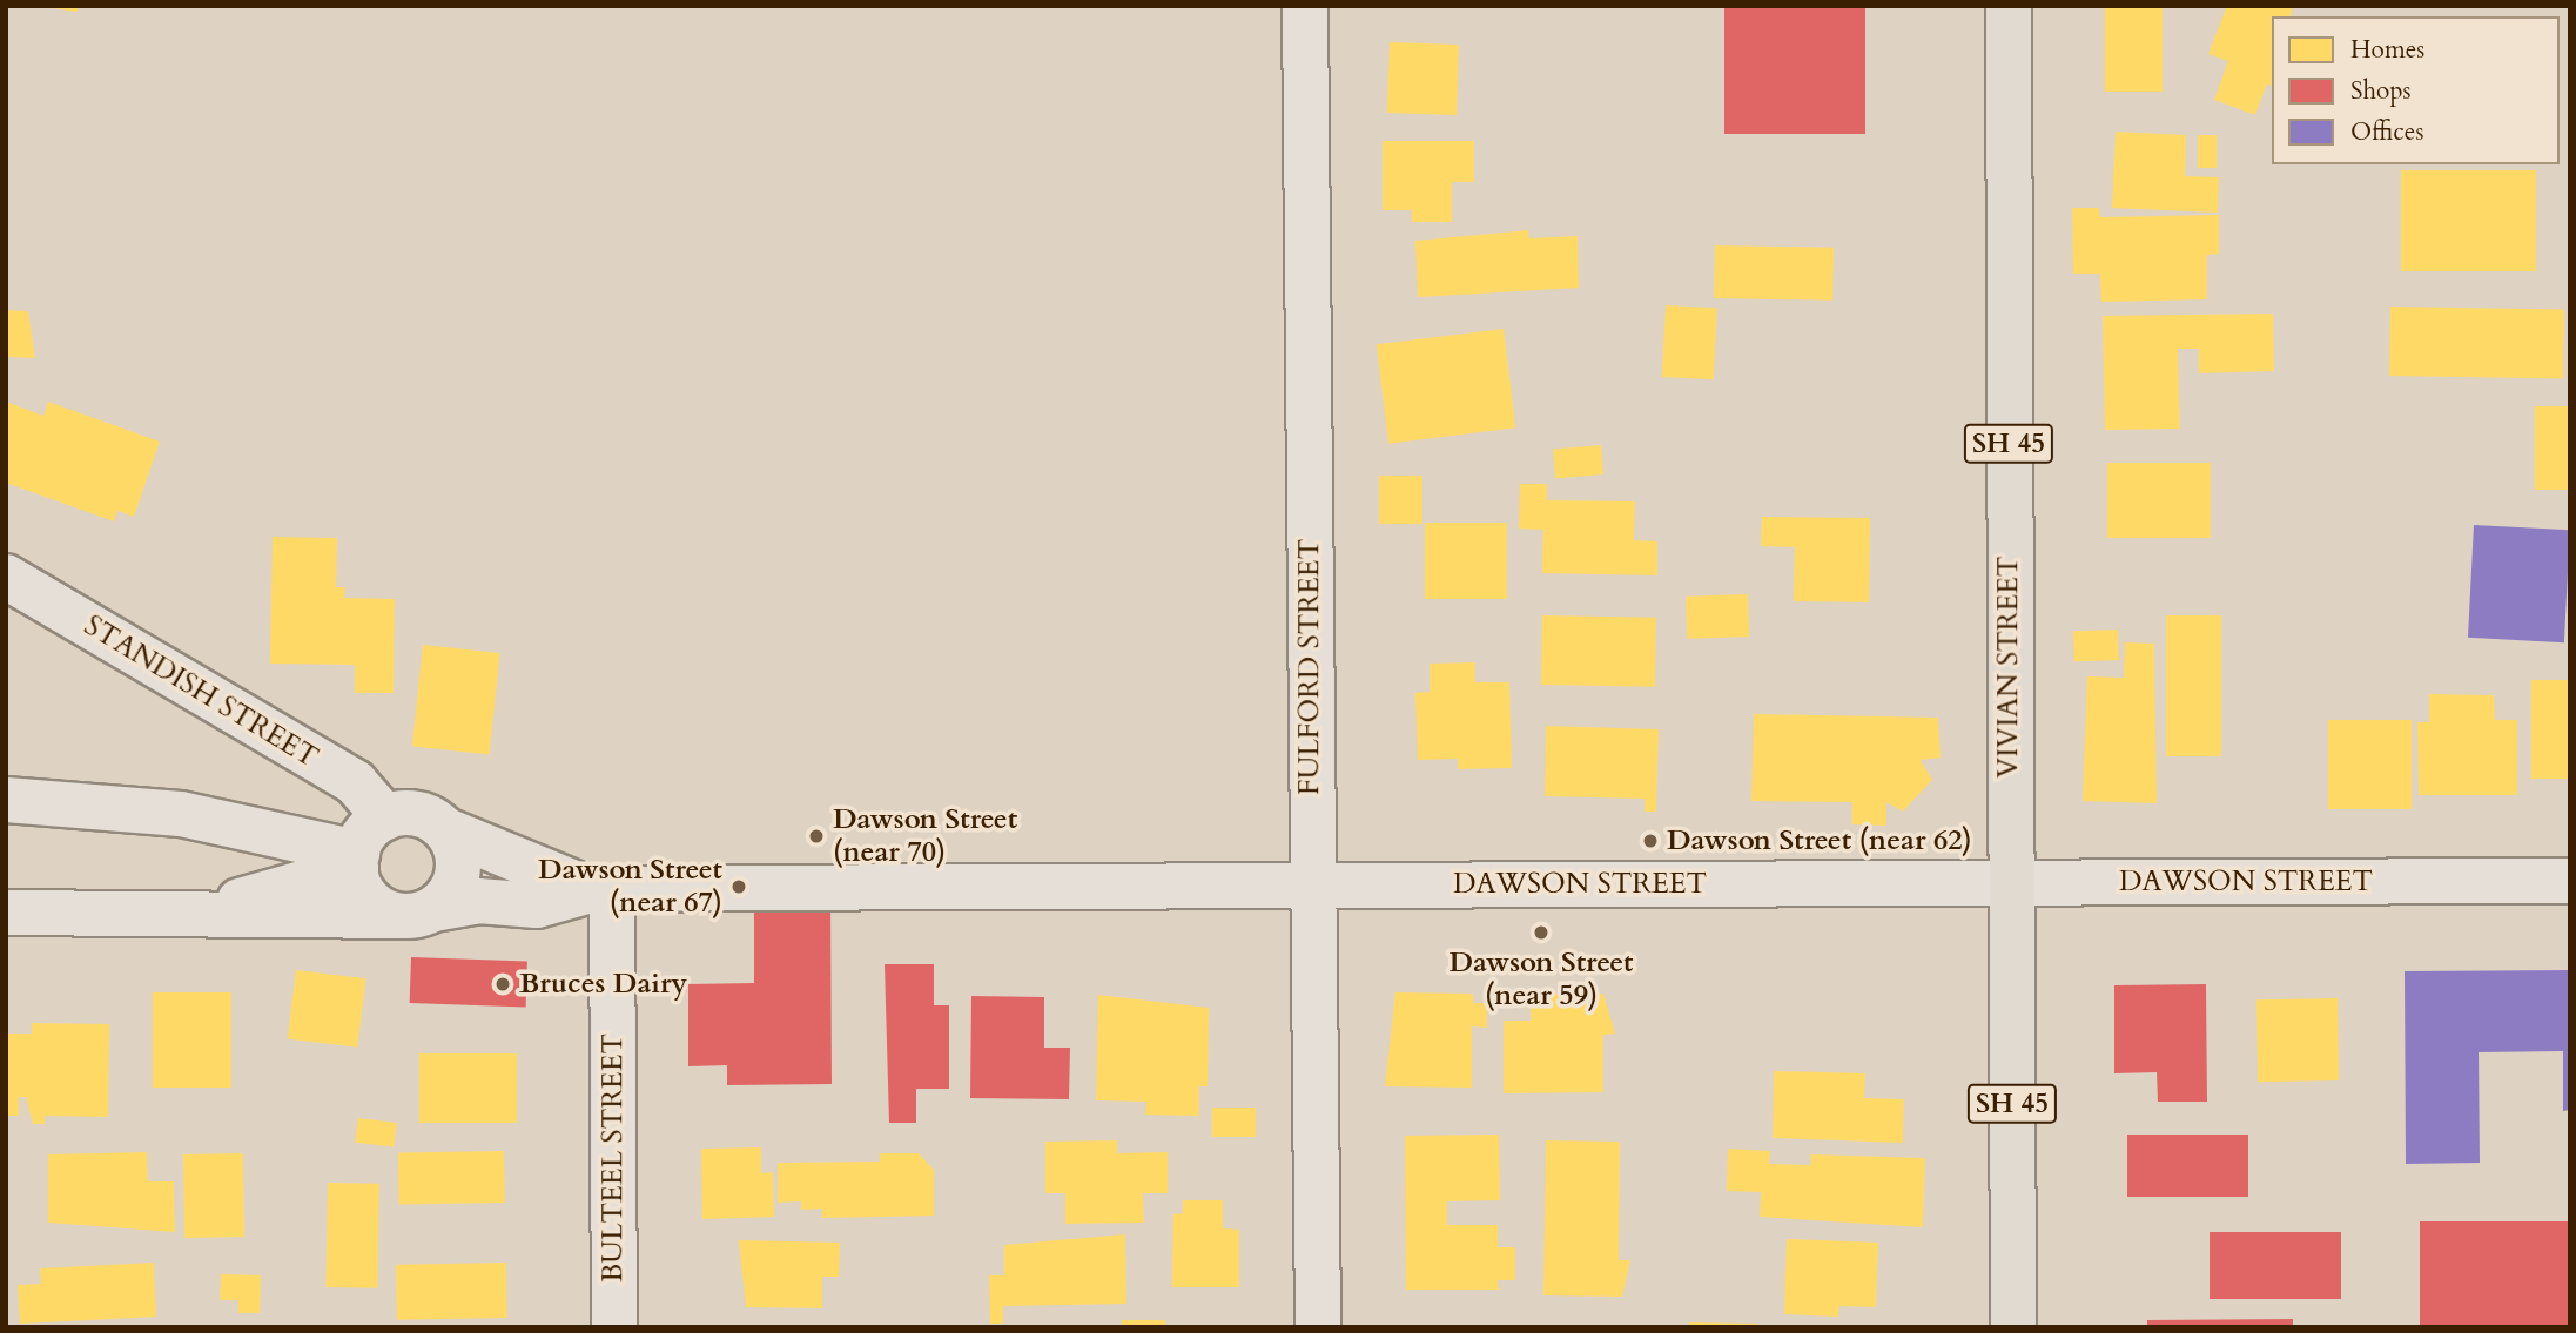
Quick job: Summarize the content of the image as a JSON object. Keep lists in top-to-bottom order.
{
  "streets": {
    "main road": ["SH 45", "VIVIAN STREET"],
    "street": [
      "FULFORD STREET",
      "STANDISH STREET",
      "DAWSON STREET",
      "BULTEEL STREET"
    ]
  },
  "crossings": [
    ["FULFORD STREET", "DAWSON STREET"],
    ["VIVIAN STREET", "DAWSON STREET"],
    ["STANDISH STREET", "DAWSON STREET"],
    ["DAWSON STREET", "BULTEEL STREET"]
  ],
  "places": [
    "Dawson Street (near 70)",
    "Dawson Street (near 62)",
    "Dawson Street (near 67)",
    "Dawson Street (near 59)",
    "Bruces Dairy"
  ],
  "legend": ["Homes", "Shops", "Offices"]
}
